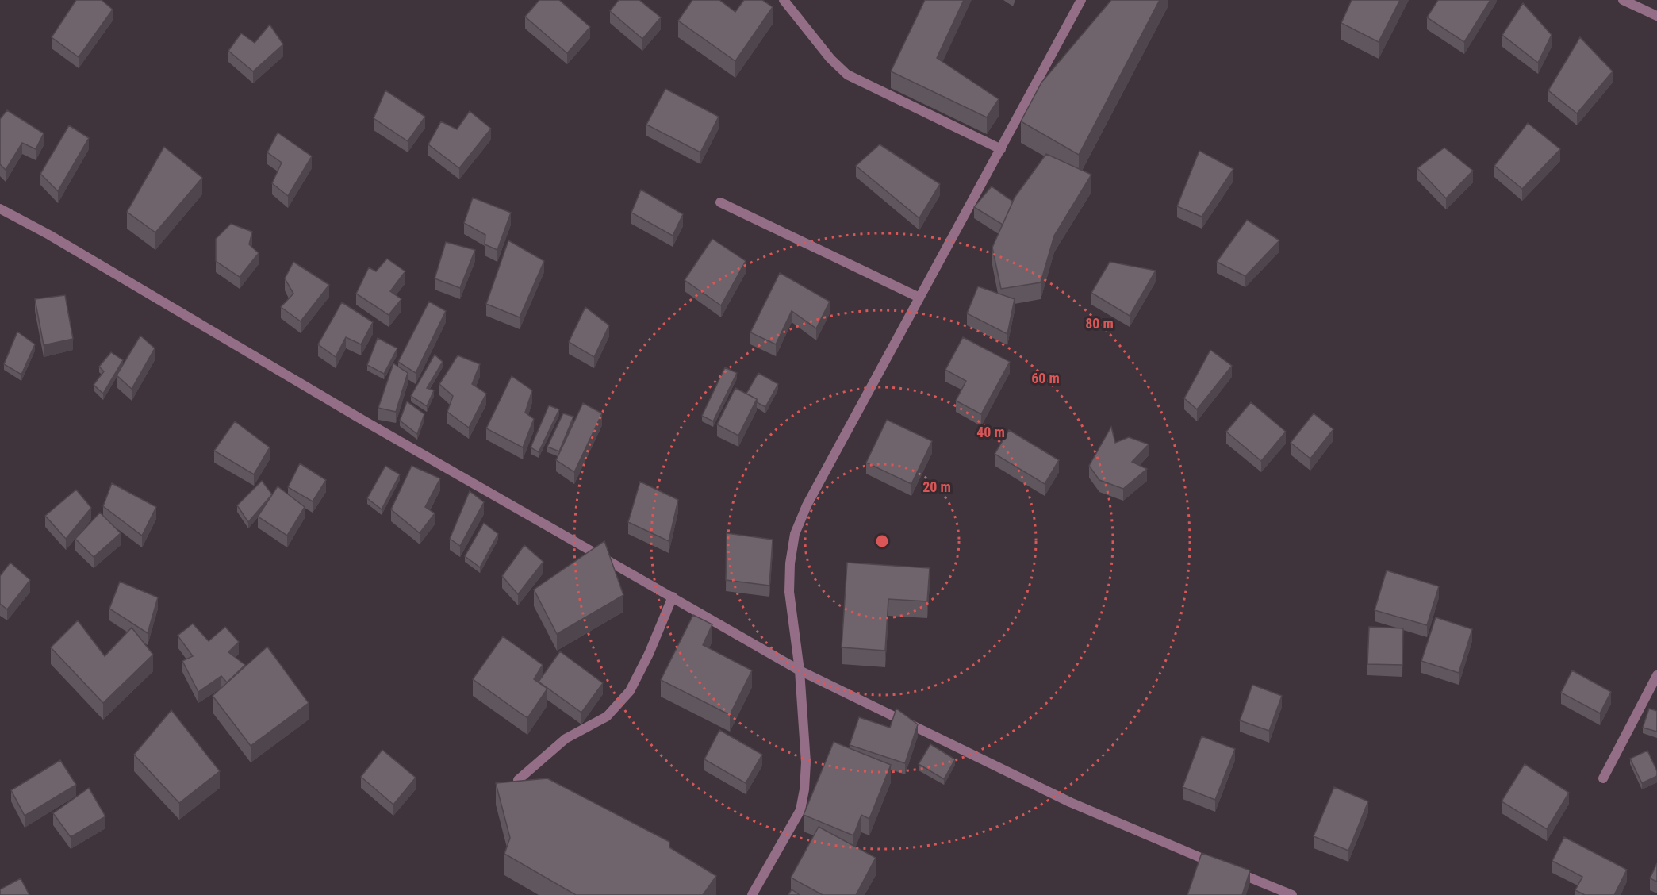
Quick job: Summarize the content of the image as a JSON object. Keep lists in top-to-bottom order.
{
  "rings": [
    "80 m",
    "60 m",
    "40 m",
    "20 m"
  ]
}
